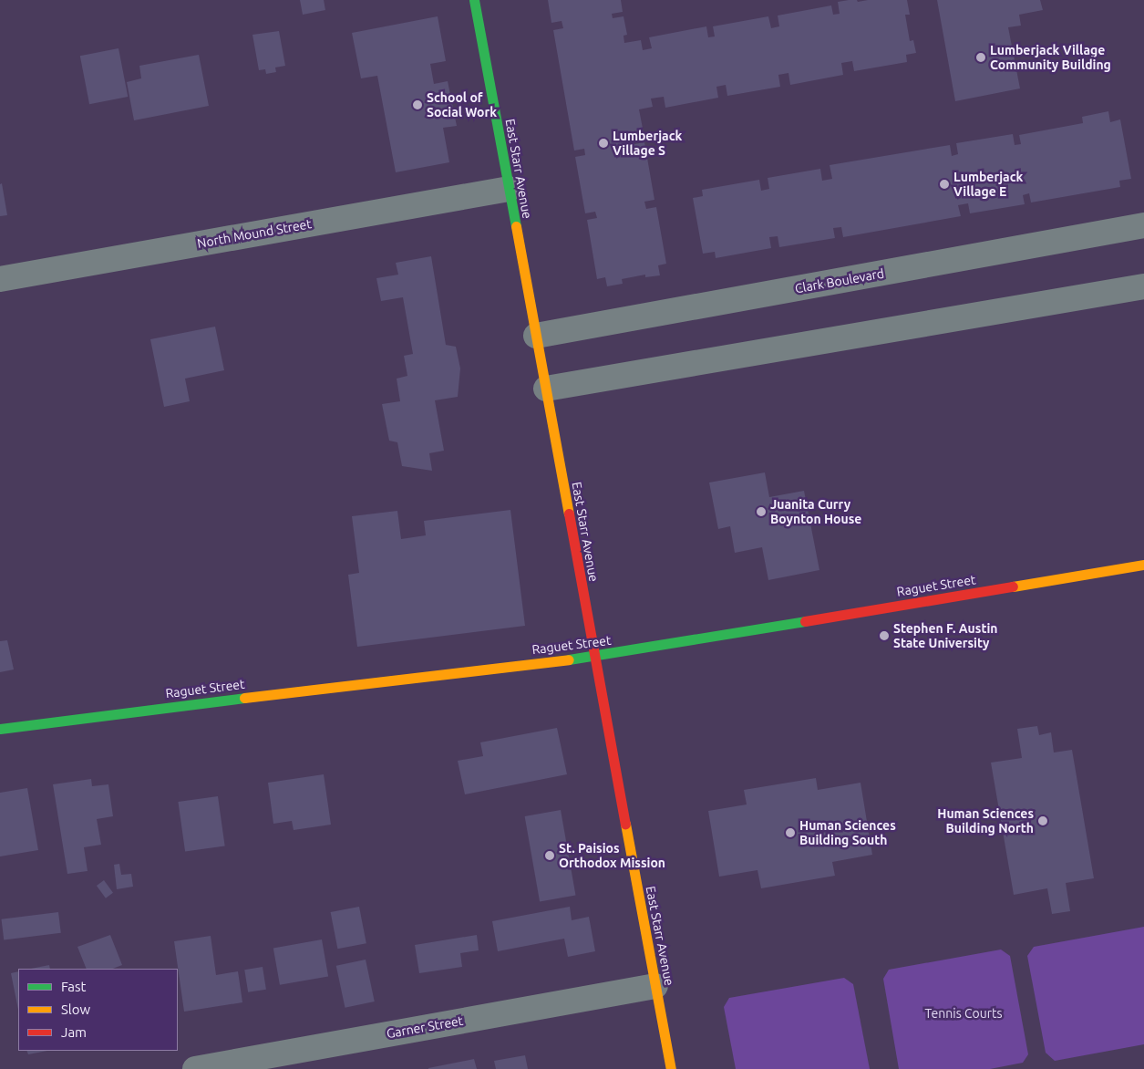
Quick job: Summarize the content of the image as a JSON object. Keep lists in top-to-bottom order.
{
  "streets": {
    "street": [
      "East Starr Avenue",
      "North Mound Street",
      "Clark Boulevard",
      "Raguet Street",
      "Garner Street"
    ]
  },
  "crossings": [
    ["East Starr Avenue", "North Mound Street"],
    ["East Starr Avenue", "Clark Boulevard"],
    ["East Starr Avenue", "Raguet Street"],
    ["East Starr Avenue", "Garner Street"]
  ],
  "parks": ["Tennis Courts"],
  "places": [
    "Lumberjack Village Community Building",
    "School of Social Work",
    "Lumberjack Village S",
    "Lumberjack Village E",
    "Juanita Curry Boynton House",
    "Stephen F. Austin State University",
    "Human Sciences Building North",
    "Human Sciences Building South",
    "St. Paisios Orthodox Mission"
  ],
  "legend": ["Fast", "Slow", "Jam"]
}
